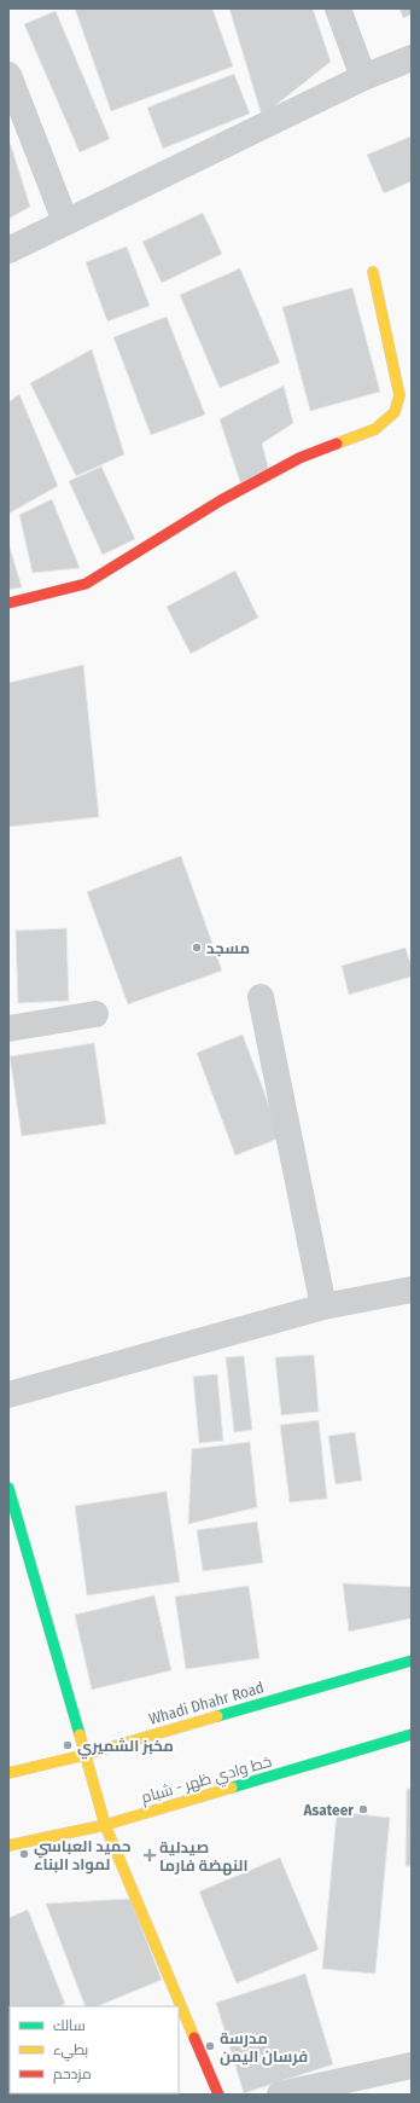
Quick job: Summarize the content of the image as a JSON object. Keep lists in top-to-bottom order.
{
  "streets": {
    "street": ["Whadi Dhahr Road", "خط وادي ظهر - شبام"]
  },
  "places": {
    "other": [
      "مسجد",
      "مخبز الشميري",
      "Asateer",
      "حميد العباسي لمواد البناء",
      "مدرسة فرسان اليمن"
    ],
    "health": ["صيدلية النهضة فارما"]
  },
  "legend": ["سالك", "بطيء", "مزدحم"]
}
